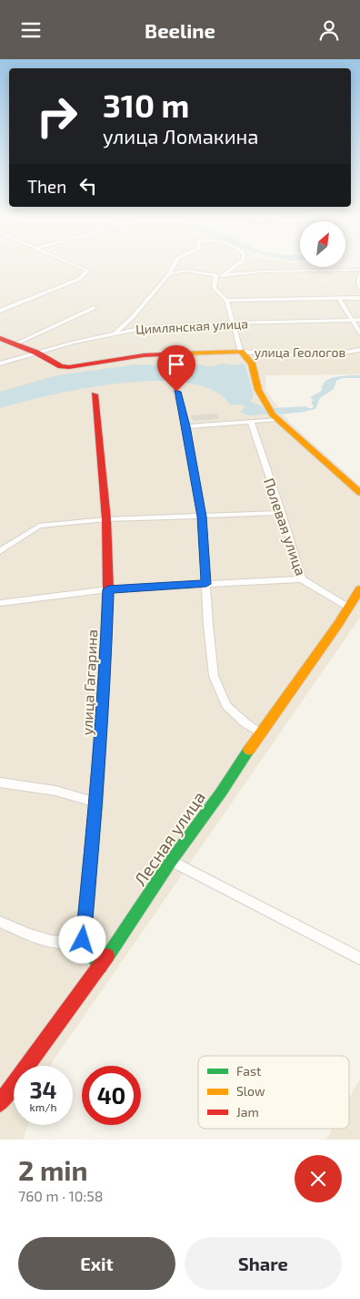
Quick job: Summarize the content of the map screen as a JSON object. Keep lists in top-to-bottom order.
{
  "streets": {
    "street": [
      "Цимлянская улица",
      "улица Геологов",
      "Полевая улица",
      "улица Гагарина",
      "Лесная улица"
    ]
  },
  "crossings": [
    ["Полевая улица", "Лесная улица"]
  ],
  "legend": ["Fast", "Slow", "Jam"],
  "north": "top right",
  "page": {
    "header": "Beeline",
    "turn": ["310 m", "улица Ломакина"],
    "then": "Then",
    "speed": "34 km/h",
    "limit": "40",
    "heading": ["2 min", "760 m · 10:58"],
    "buttons": ["Exit", "Share"]
  }
}
